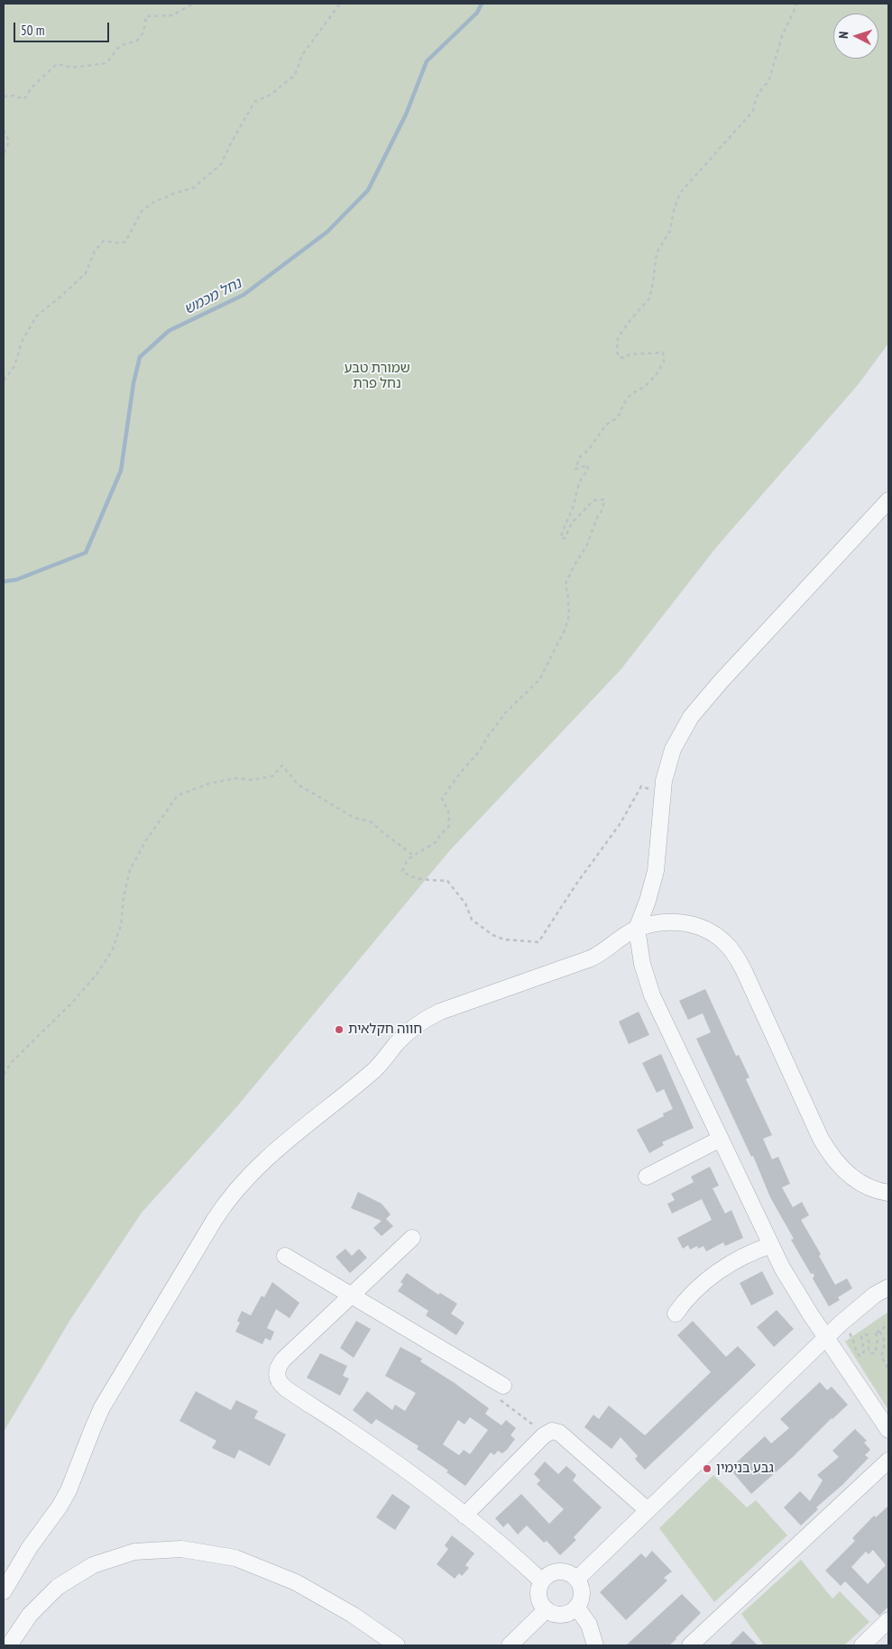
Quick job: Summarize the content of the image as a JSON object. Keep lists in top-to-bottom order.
{
  "water": ["נחל מכמש"],
  "parks": ["שמורת טבע נחל פרת"],
  "places": ["חווה חקלאית", "גבע בנימין"],
  "scale_bar": "50 m",
  "north": "left"
}
